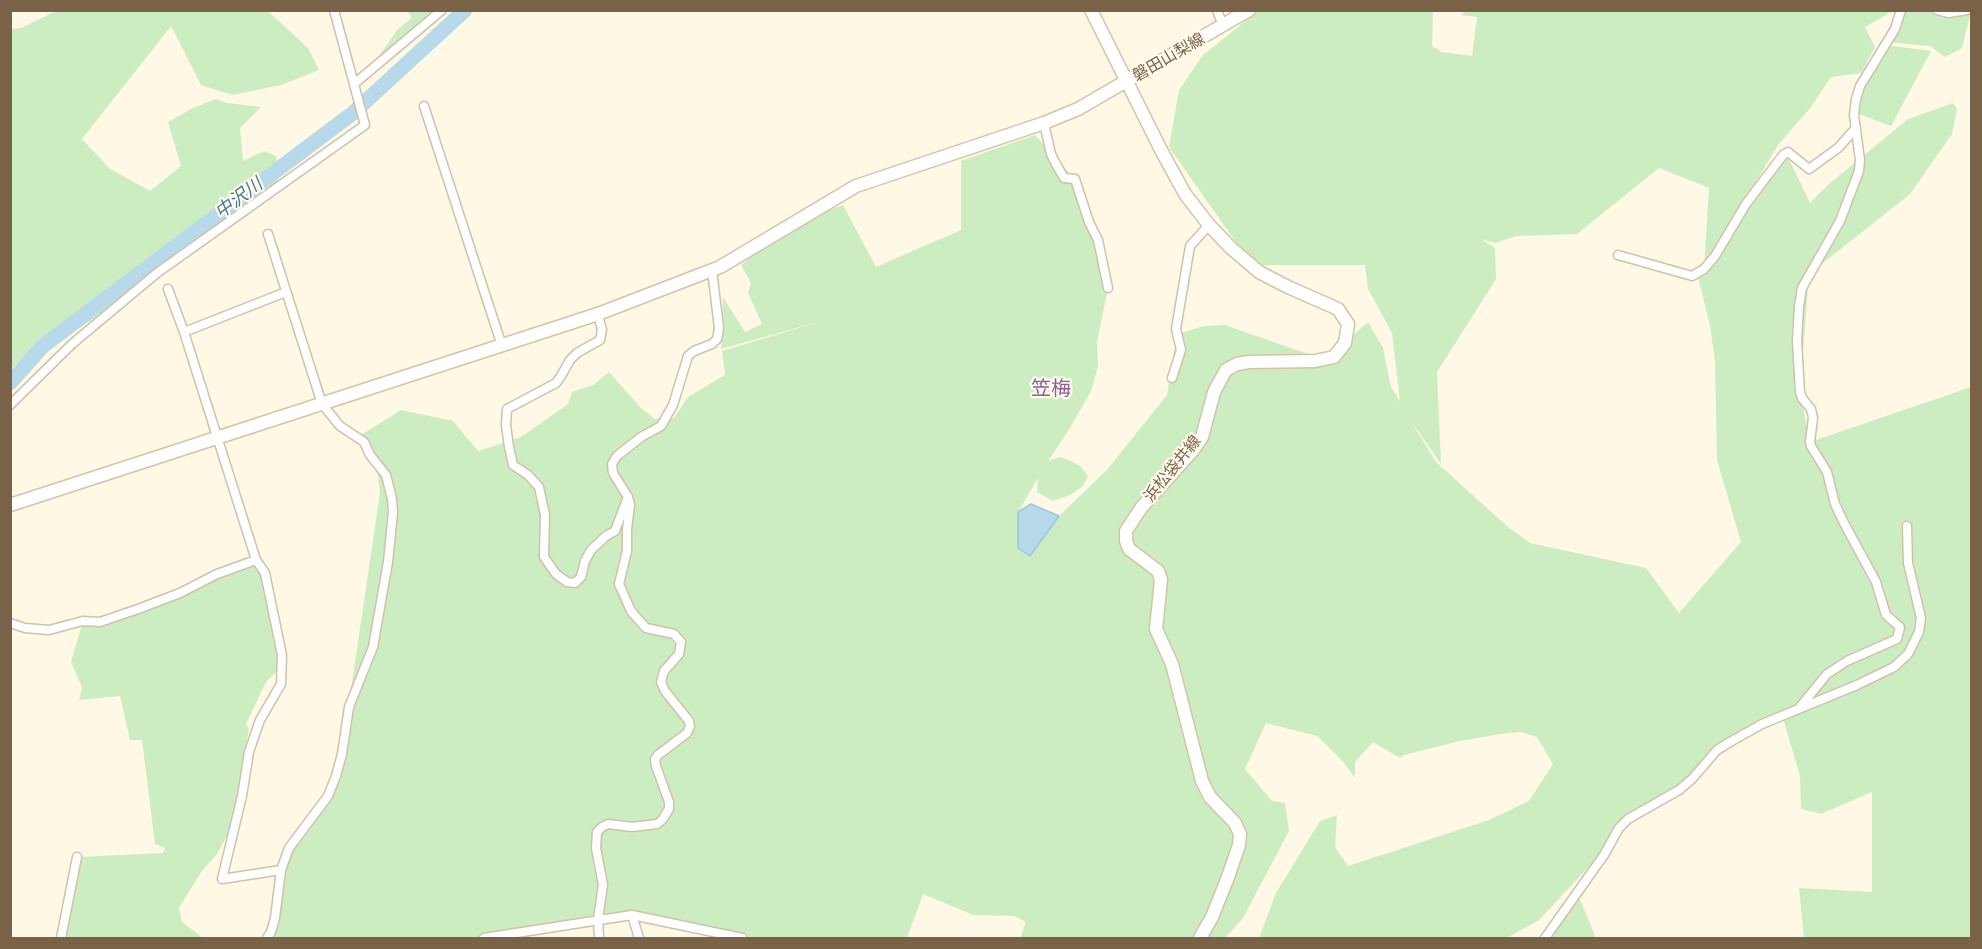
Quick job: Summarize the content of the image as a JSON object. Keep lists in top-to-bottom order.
{
  "streets": {
    "main road": ["磐田山梨線", "浜松袋井線"]
  },
  "crossings": [
    ["磐田山梨線", "浜松袋井線"]
  ],
  "districts": ["笠梅"],
  "water": ["中沢川"]
}
